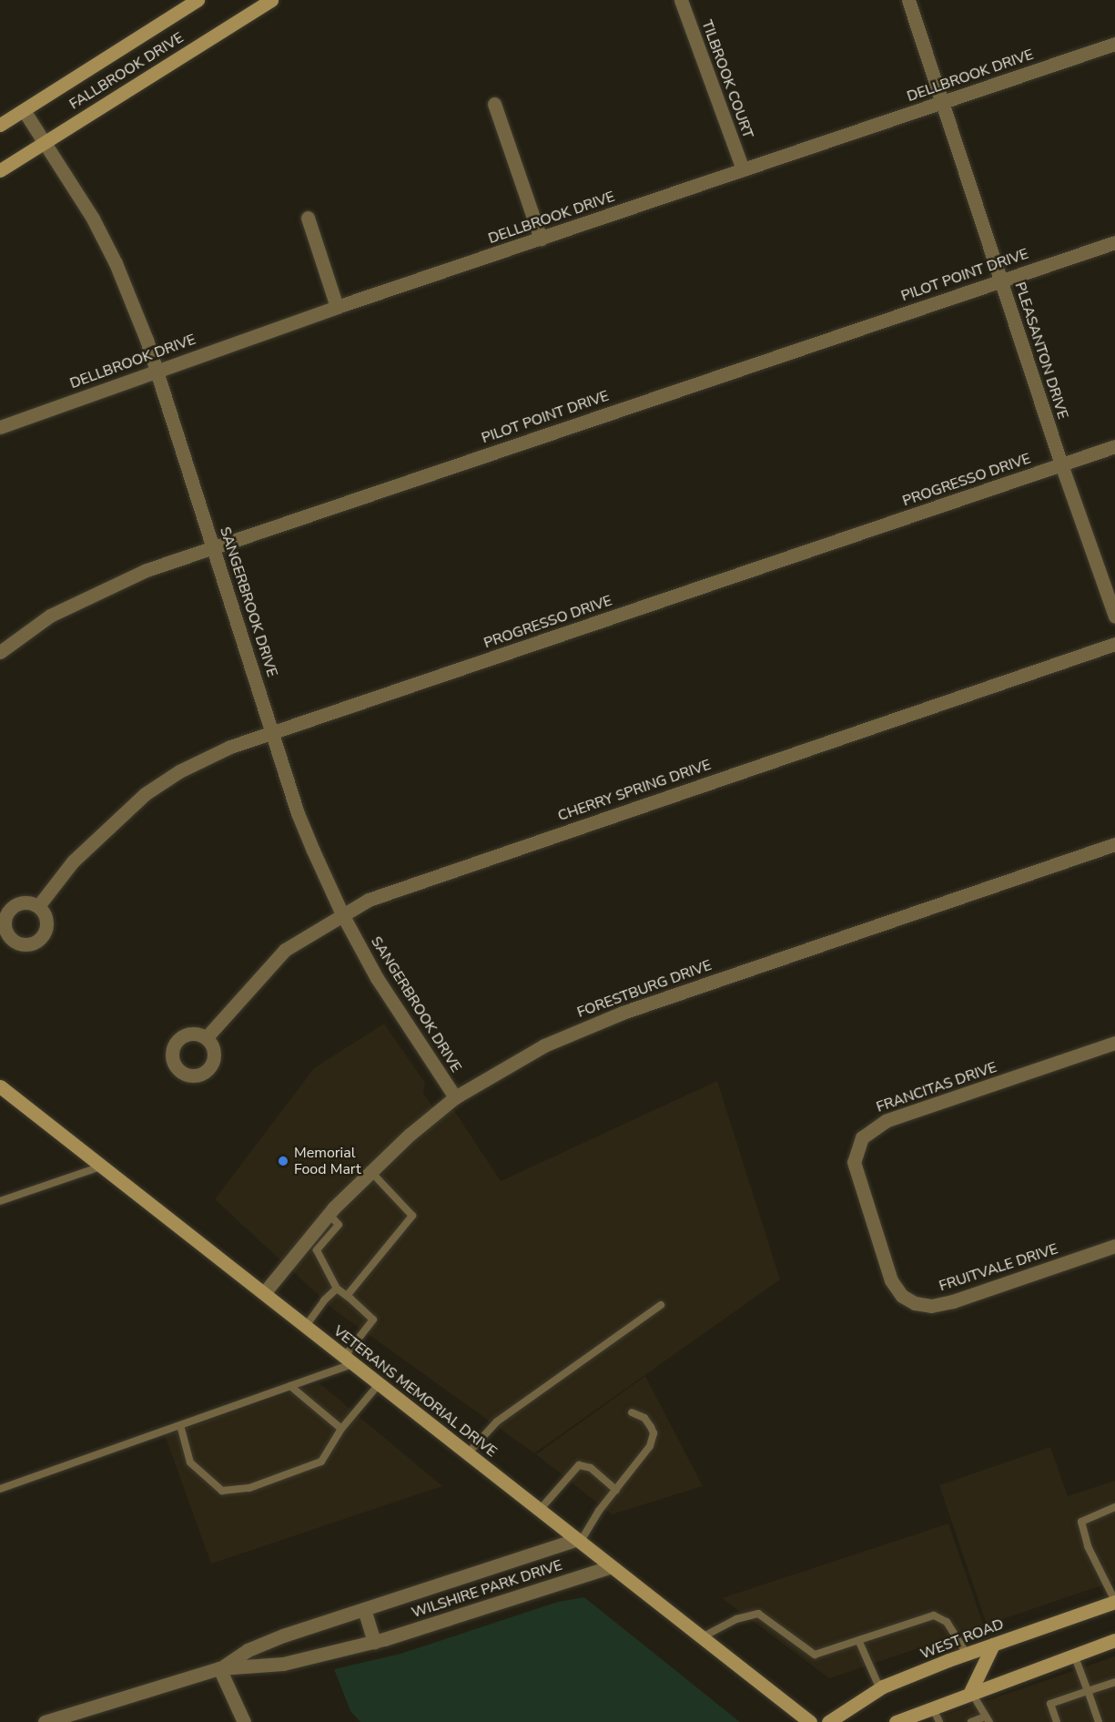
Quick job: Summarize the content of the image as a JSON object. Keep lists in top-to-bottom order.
{
  "streets": {
    "main road": ["FALLBROOK DRIVE", "VETERANS MEMORIAL DRIVE", "WEST ROAD"],
    "street": [
      "DELLBROOK DRIVE",
      "TILBROOK COURT",
      "PILOT POINT DRIVE",
      "PLEASANTON DRIVE",
      "PROGRESSO DRIVE",
      "SANGERBROOK DRIVE",
      "CHERRY SPRING DRIVE",
      "FORESTBURG DRIVE",
      "FRANCITAS DRIVE",
      "FRUITVALE DRIVE",
      "WILSHIRE PARK DRIVE"
    ]
  },
  "crossings": [
    ["FALLBROOK DRIVE", "SANGERBROOK DRIVE"],
    ["DELLBROOK DRIVE", "TILBROOK COURT"],
    ["DELLBROOK DRIVE", "PLEASANTON DRIVE"],
    ["DELLBROOK DRIVE", "SANGERBROOK DRIVE"],
    ["PILOT POINT DRIVE", "PLEASANTON DRIVE"],
    ["PILOT POINT DRIVE", "SANGERBROOK DRIVE"],
    ["PLEASANTON DRIVE", "PROGRESSO DRIVE"],
    ["PROGRESSO DRIVE", "SANGERBROOK DRIVE"],
    ["SANGERBROOK DRIVE", "CHERRY SPRING DRIVE"],
    ["SANGERBROOK DRIVE", "FORESTBURG DRIVE"],
    ["FORESTBURG DRIVE", "VETERANS MEMORIAL DRIVE"],
    ["FRANCITAS DRIVE", "FRUITVALE DRIVE"],
    ["VETERANS MEMORIAL DRIVE", "WILSHIRE PARK DRIVE"]
  ],
  "places": ["Memorial Food Mart"]
}
